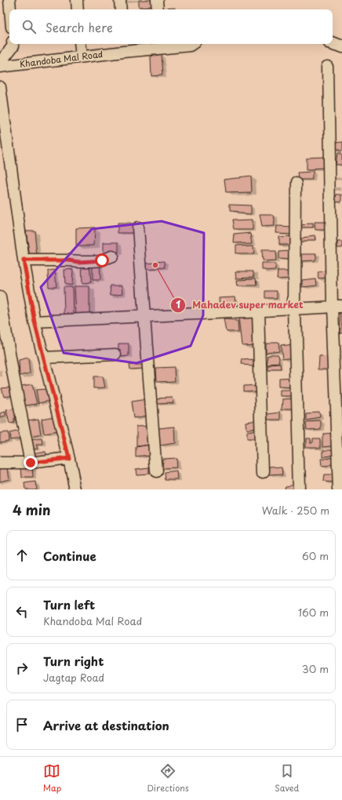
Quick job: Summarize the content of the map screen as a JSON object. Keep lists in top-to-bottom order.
{
  "streets": {
    "street": ["Khandoba Mal Road"]
  },
  "places": ["Mahadev super market"],
  "page": {
    "search": "Search here",
    "heading": ["4 min", "Walk · 250 m"],
    "list": [
      ["Continue", "60 m"],
      ["Turn left", "Khandoba Mal Road", "160 m"],
      ["Turn right", "Jagtap Road", "30 m"],
      "Arrive at destination"
    ],
    "nav": ["Map", "Directions", "Saved"]
  }
}
